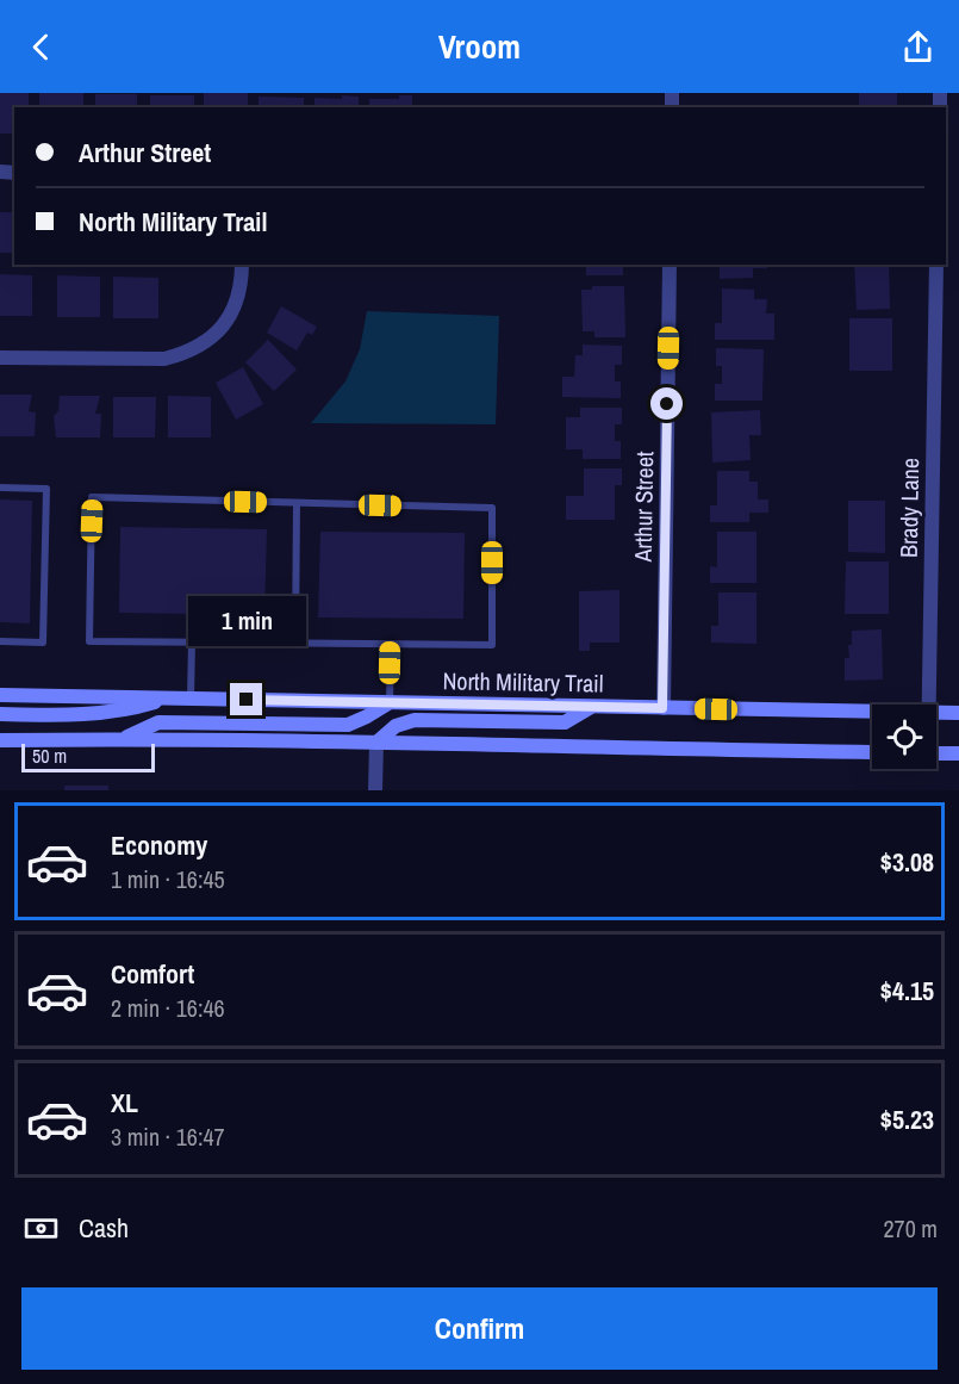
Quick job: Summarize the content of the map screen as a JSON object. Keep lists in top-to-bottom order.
{
  "streets": {
    "main road": ["North Military Trail"],
    "street": ["Arthur Street", "Brady Lane"]
  },
  "crossings": [
    ["Arthur Street", "North Military Trail"]
  ],
  "scale_bar": "50 m",
  "page": {
    "header": "Vroom",
    "banner": ["Arthur Street", "North Military Trail"],
    "bubble": "1 min",
    "scale": "50 m",
    "list": [
      {
        "name": "Economy",
        "note": "1 min · 16:45",
        "value": "$3.08"
      },
      {
        "name": "Comfort",
        "note": "2 min · 16:46",
        "value": "$4.15"
      },
      {
        "name": "XL",
        "note": "3 min · 16:47",
        "value": "$5.23"
      }
    ],
    "pay": ["Cash", "270 m"],
    "buttons": "Confirm"
  }
}
